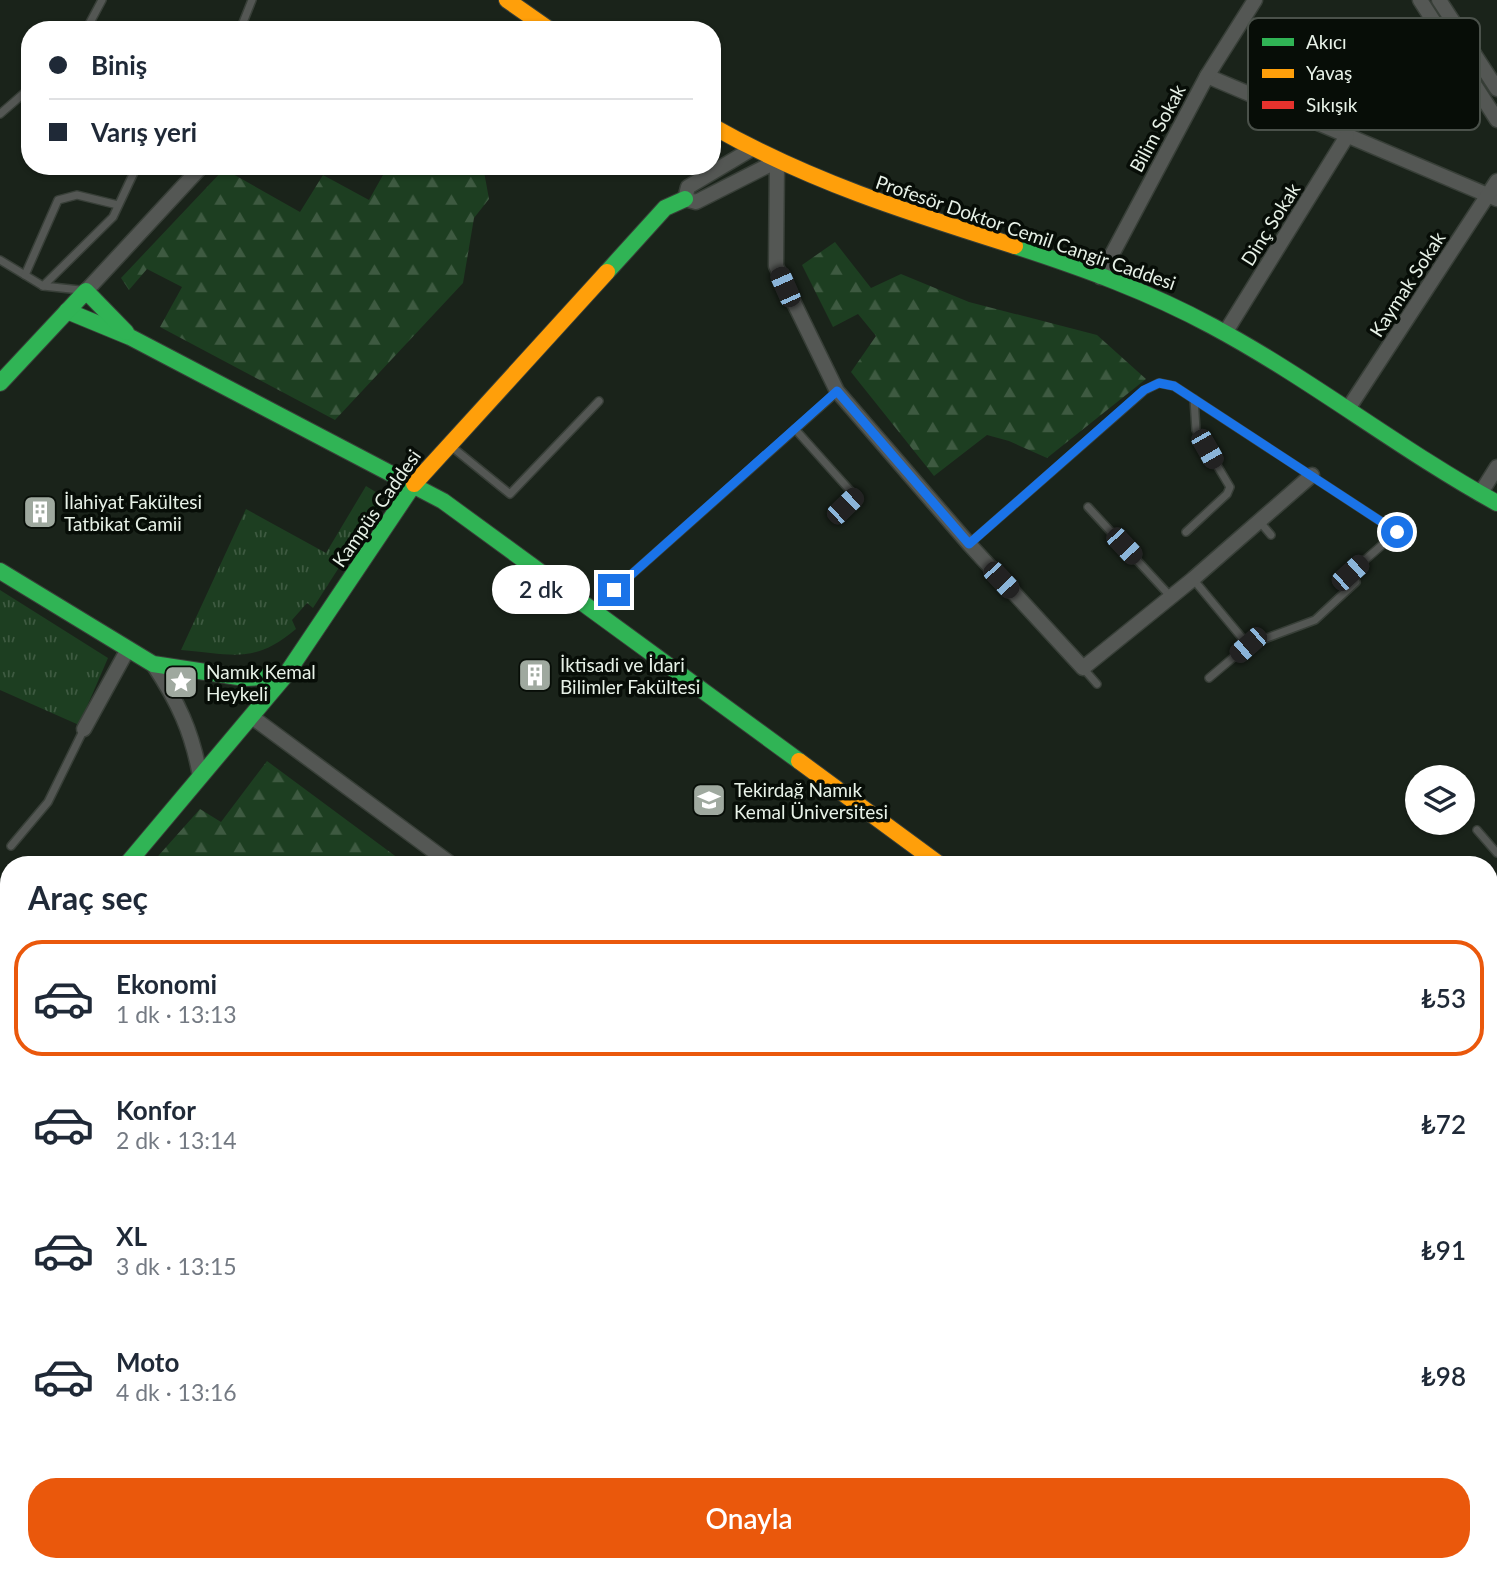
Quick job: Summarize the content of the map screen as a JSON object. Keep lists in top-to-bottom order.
{
  "streets": {
    "street": [
      "Bilim Sokak",
      "Dinç Sokak",
      "Profesör Doktor Cemil Cangir Caddesi",
      "Kaymak Sokak",
      "Kampüs Caddesi"
    ]
  },
  "crossings": [
    ["Bilim Sokak", "Profesör Doktor Cemil Cangir Caddesi"],
    ["Dinç Sokak", "Profesör Doktor Cemil Cangir Caddesi"],
    ["Profesör Doktor Cemil Cangir Caddesi", "Kaymak Sokak"]
  ],
  "places": {
    "building": ["İlahiyat Fakültesi Tatbikat Camii", "İktisadi ve İdari Bilimler Fakültesi"],
    "place": ["Namık Kemal Heykeli"],
    "school or university": ["Tekirdağ Namık Kemal Üniversitesi"]
  },
  "legend": ["Akıcı", "Yavaş", "Sıkışık"],
  "page": {
    "banner": ["Biniş", "Varış yeri"],
    "bubble": "2 dk",
    "heading": "Araç seç",
    "list": [
      {
        "name": "Ekonomi",
        "note": "1 dk · 13:13",
        "value": "₺53"
      },
      {
        "name": "Konfor",
        "note": "2 dk · 13:14",
        "value": "₺72"
      },
      {
        "name": "XL",
        "note": "3 dk · 13:15",
        "value": "₺91"
      },
      {
        "name": "Moto",
        "note": "4 dk · 13:16",
        "value": "₺98"
      }
    ],
    "buttons": "Onayla"
  }
}
